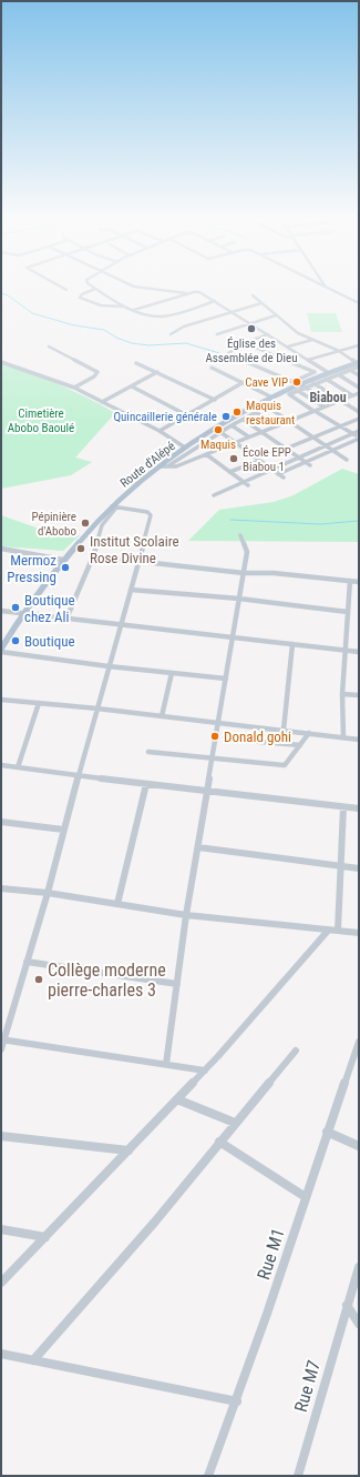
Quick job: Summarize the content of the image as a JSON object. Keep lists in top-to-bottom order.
{
  "streets": {
    "main road": ["Route d'Alépé"],
    "street": ["Rue M1", "Rue M7"]
  },
  "districts": ["Biabou"],
  "parks": ["Cimetière Abobo Baoulé"],
  "places": [
    "Église des Assemblée de Dieu",
    "Cave VIP",
    "Maquis restaurant",
    "Quincaillerie générale",
    "Maquis",
    "École EPP Biabou 1",
    "Pépinière d'Abobo",
    "Institut Scolaire Rose Divine",
    "Mermoz Pressing",
    "Boutique chez Ali",
    "Boutique",
    "Donald gohi",
    "Collège moderne pierre-charles 3"
  ]
}
